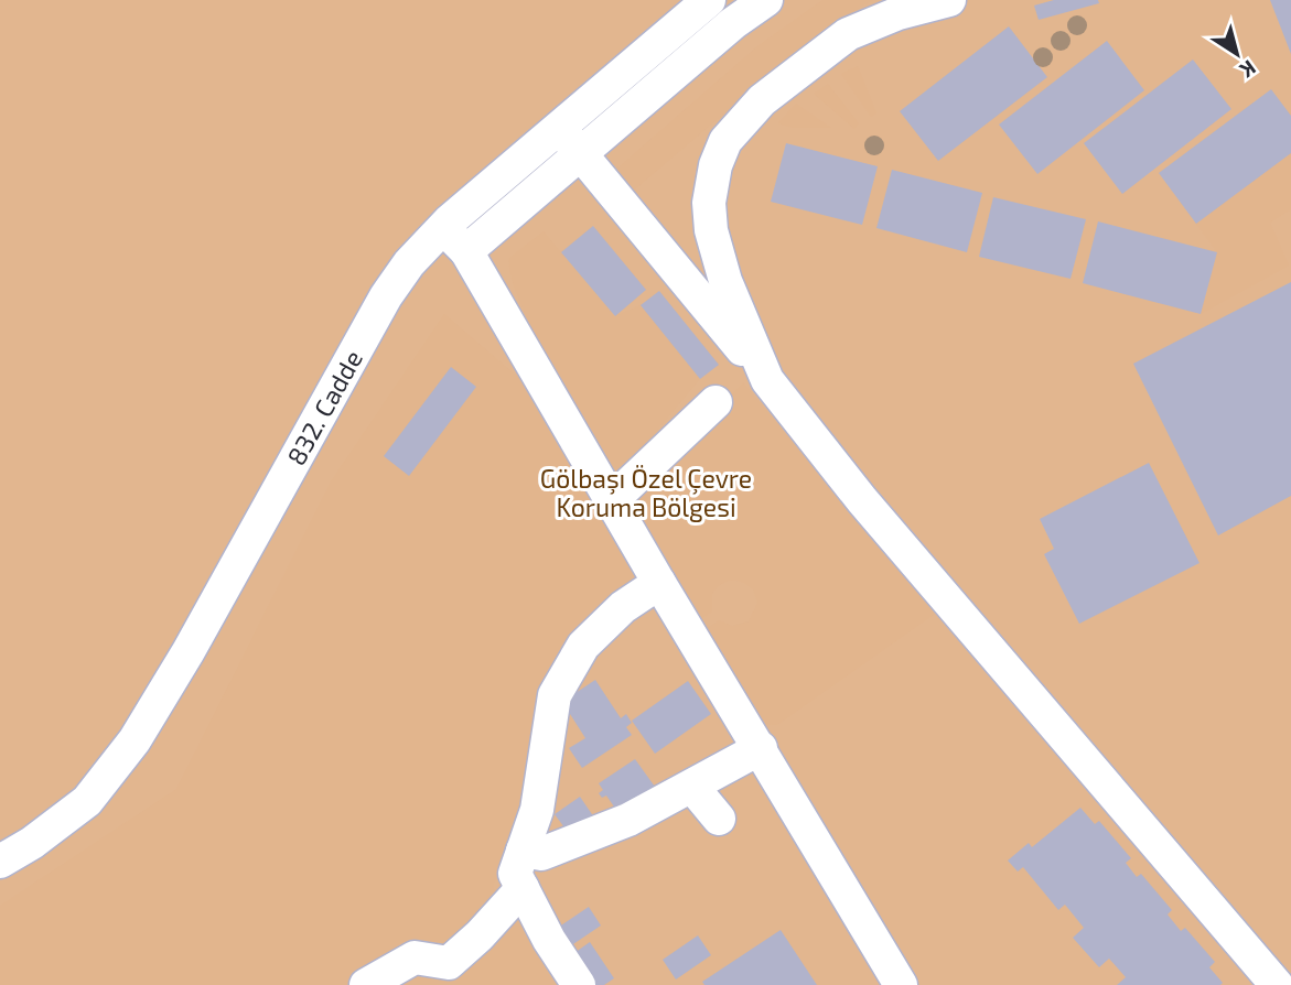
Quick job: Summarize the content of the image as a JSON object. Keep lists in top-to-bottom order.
{
  "streets": {
    "street": ["832. Cadde"]
  },
  "parks": ["Gölbaşı Özel Çevre Koruma Bölgesi"],
  "north": "bottom right"
}
